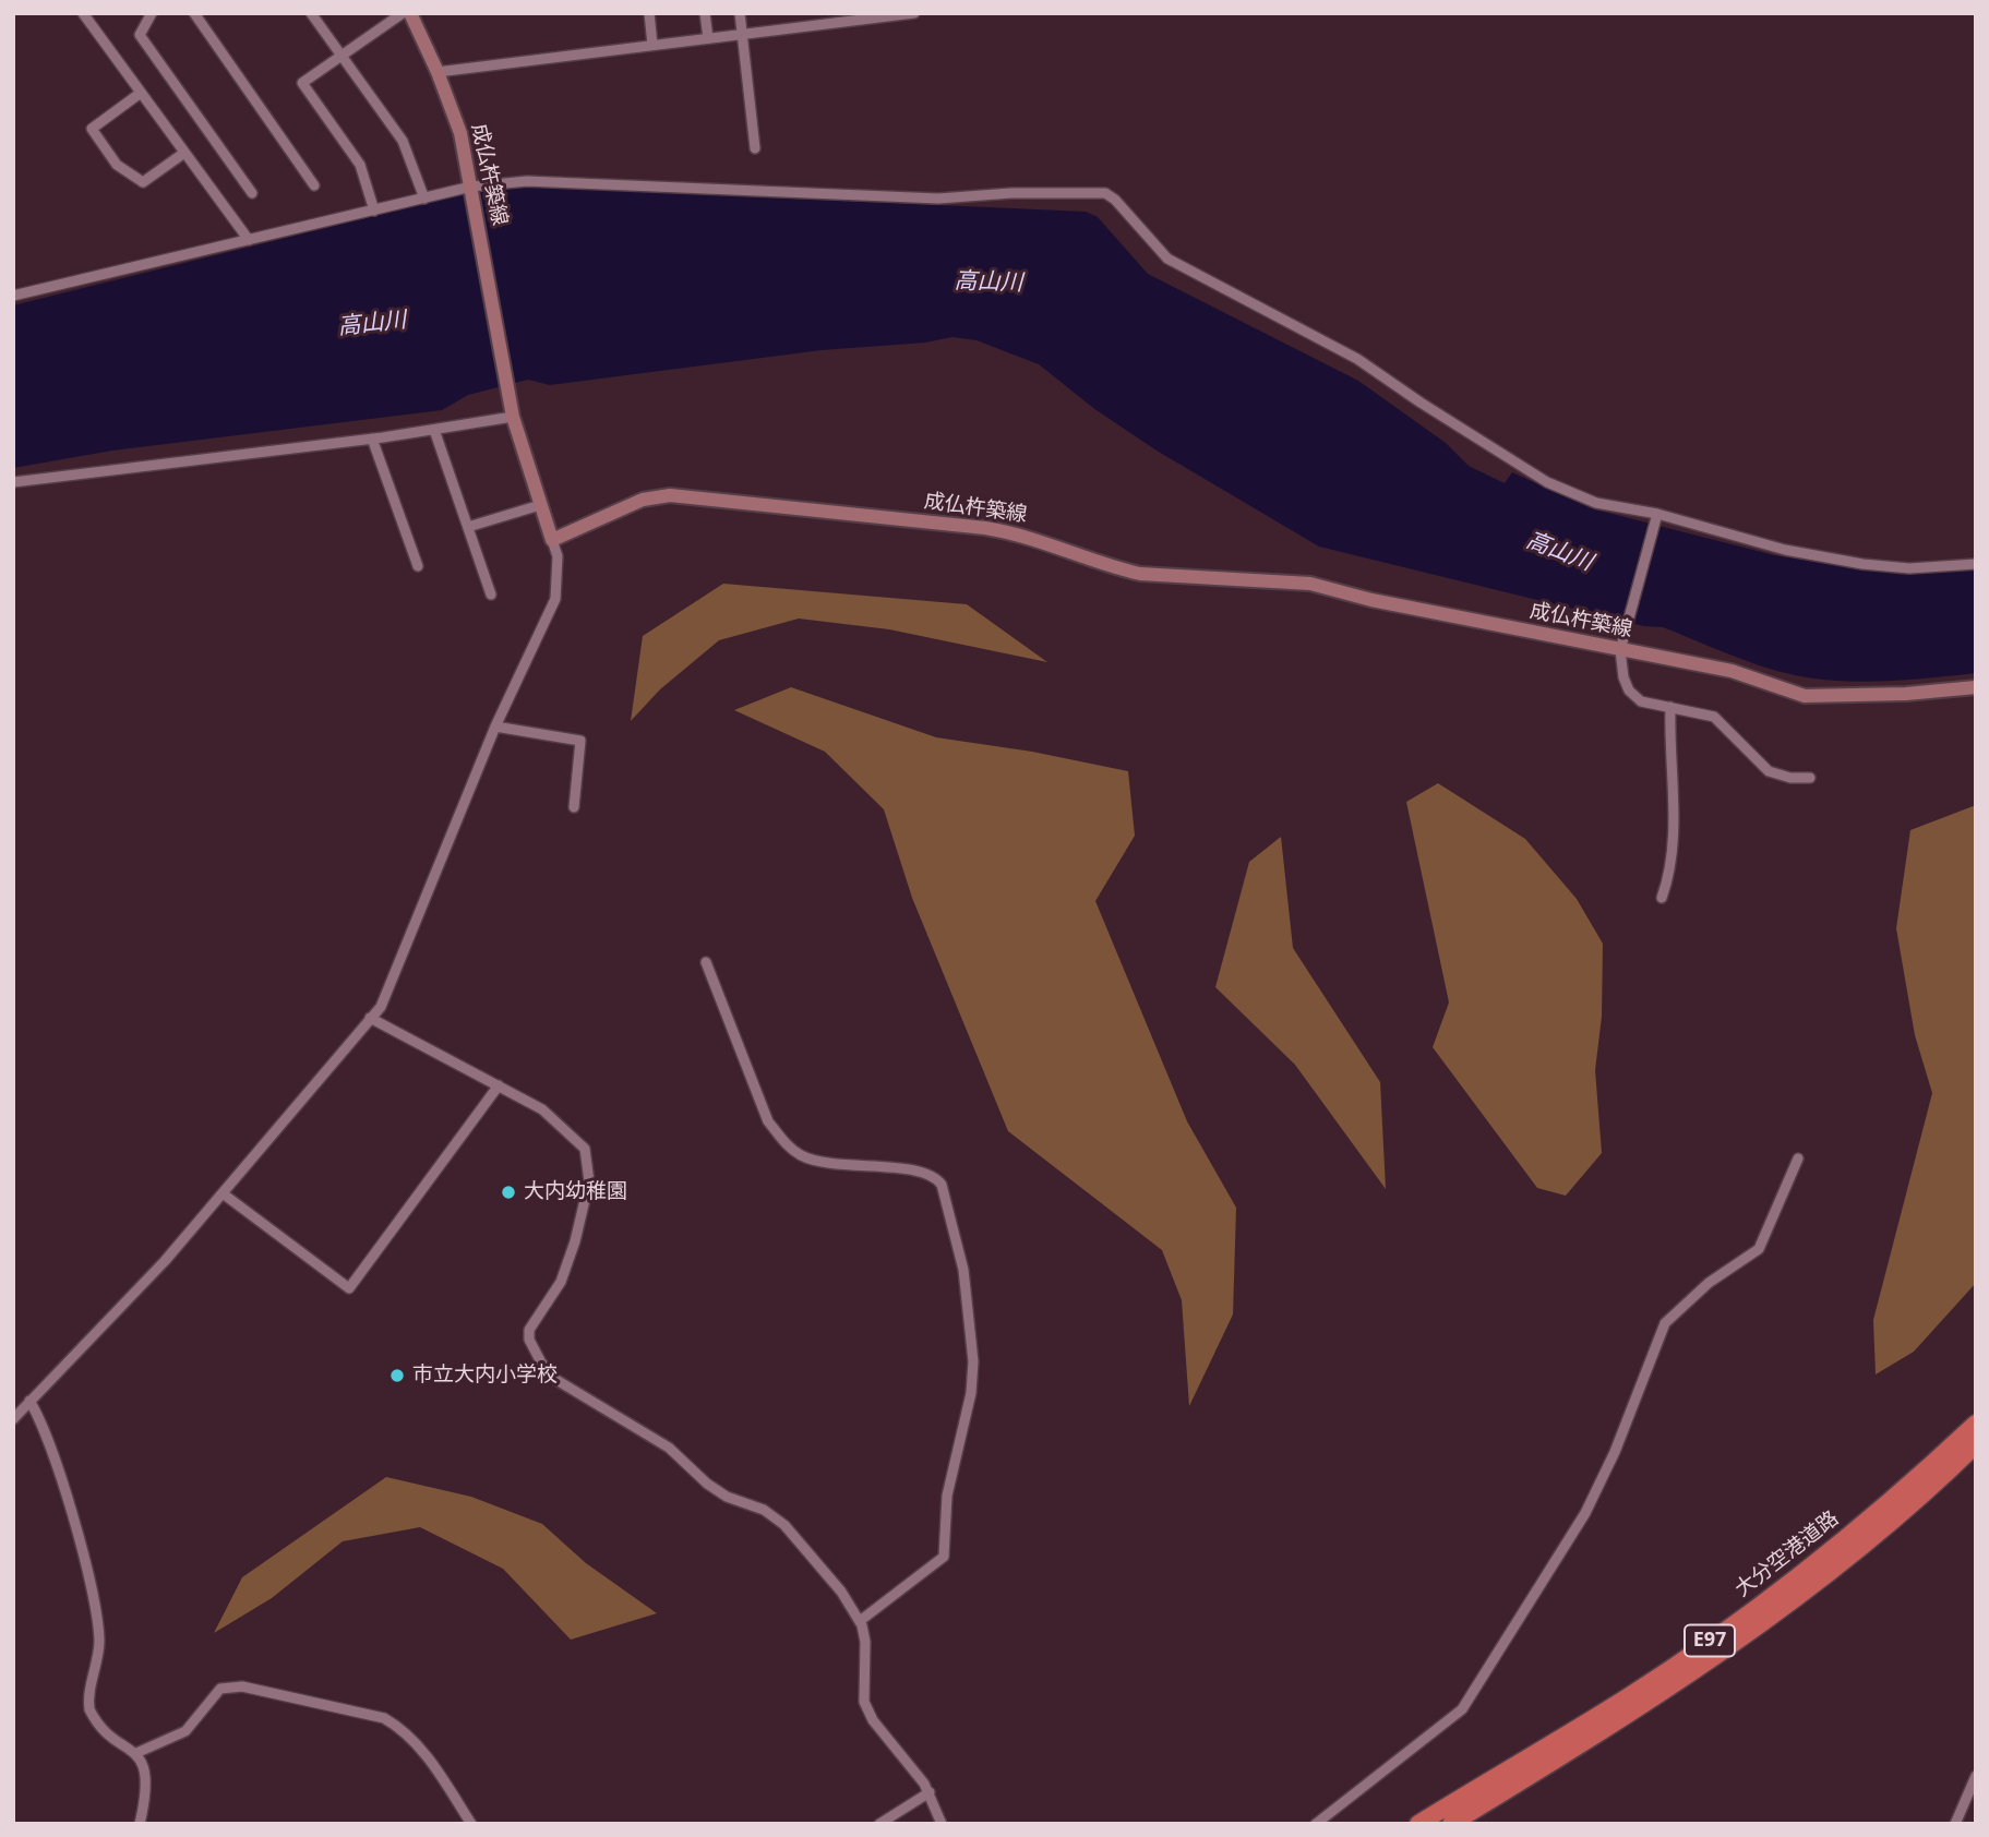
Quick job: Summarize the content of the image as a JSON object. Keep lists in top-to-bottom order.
{
  "streets": {
    "highway": ["大分空港道路", "E97"],
    "main road": ["成仏杵築線"]
  },
  "water": ["高山川"],
  "places": ["大内幼稚園", "市立大内小学校"]
}
